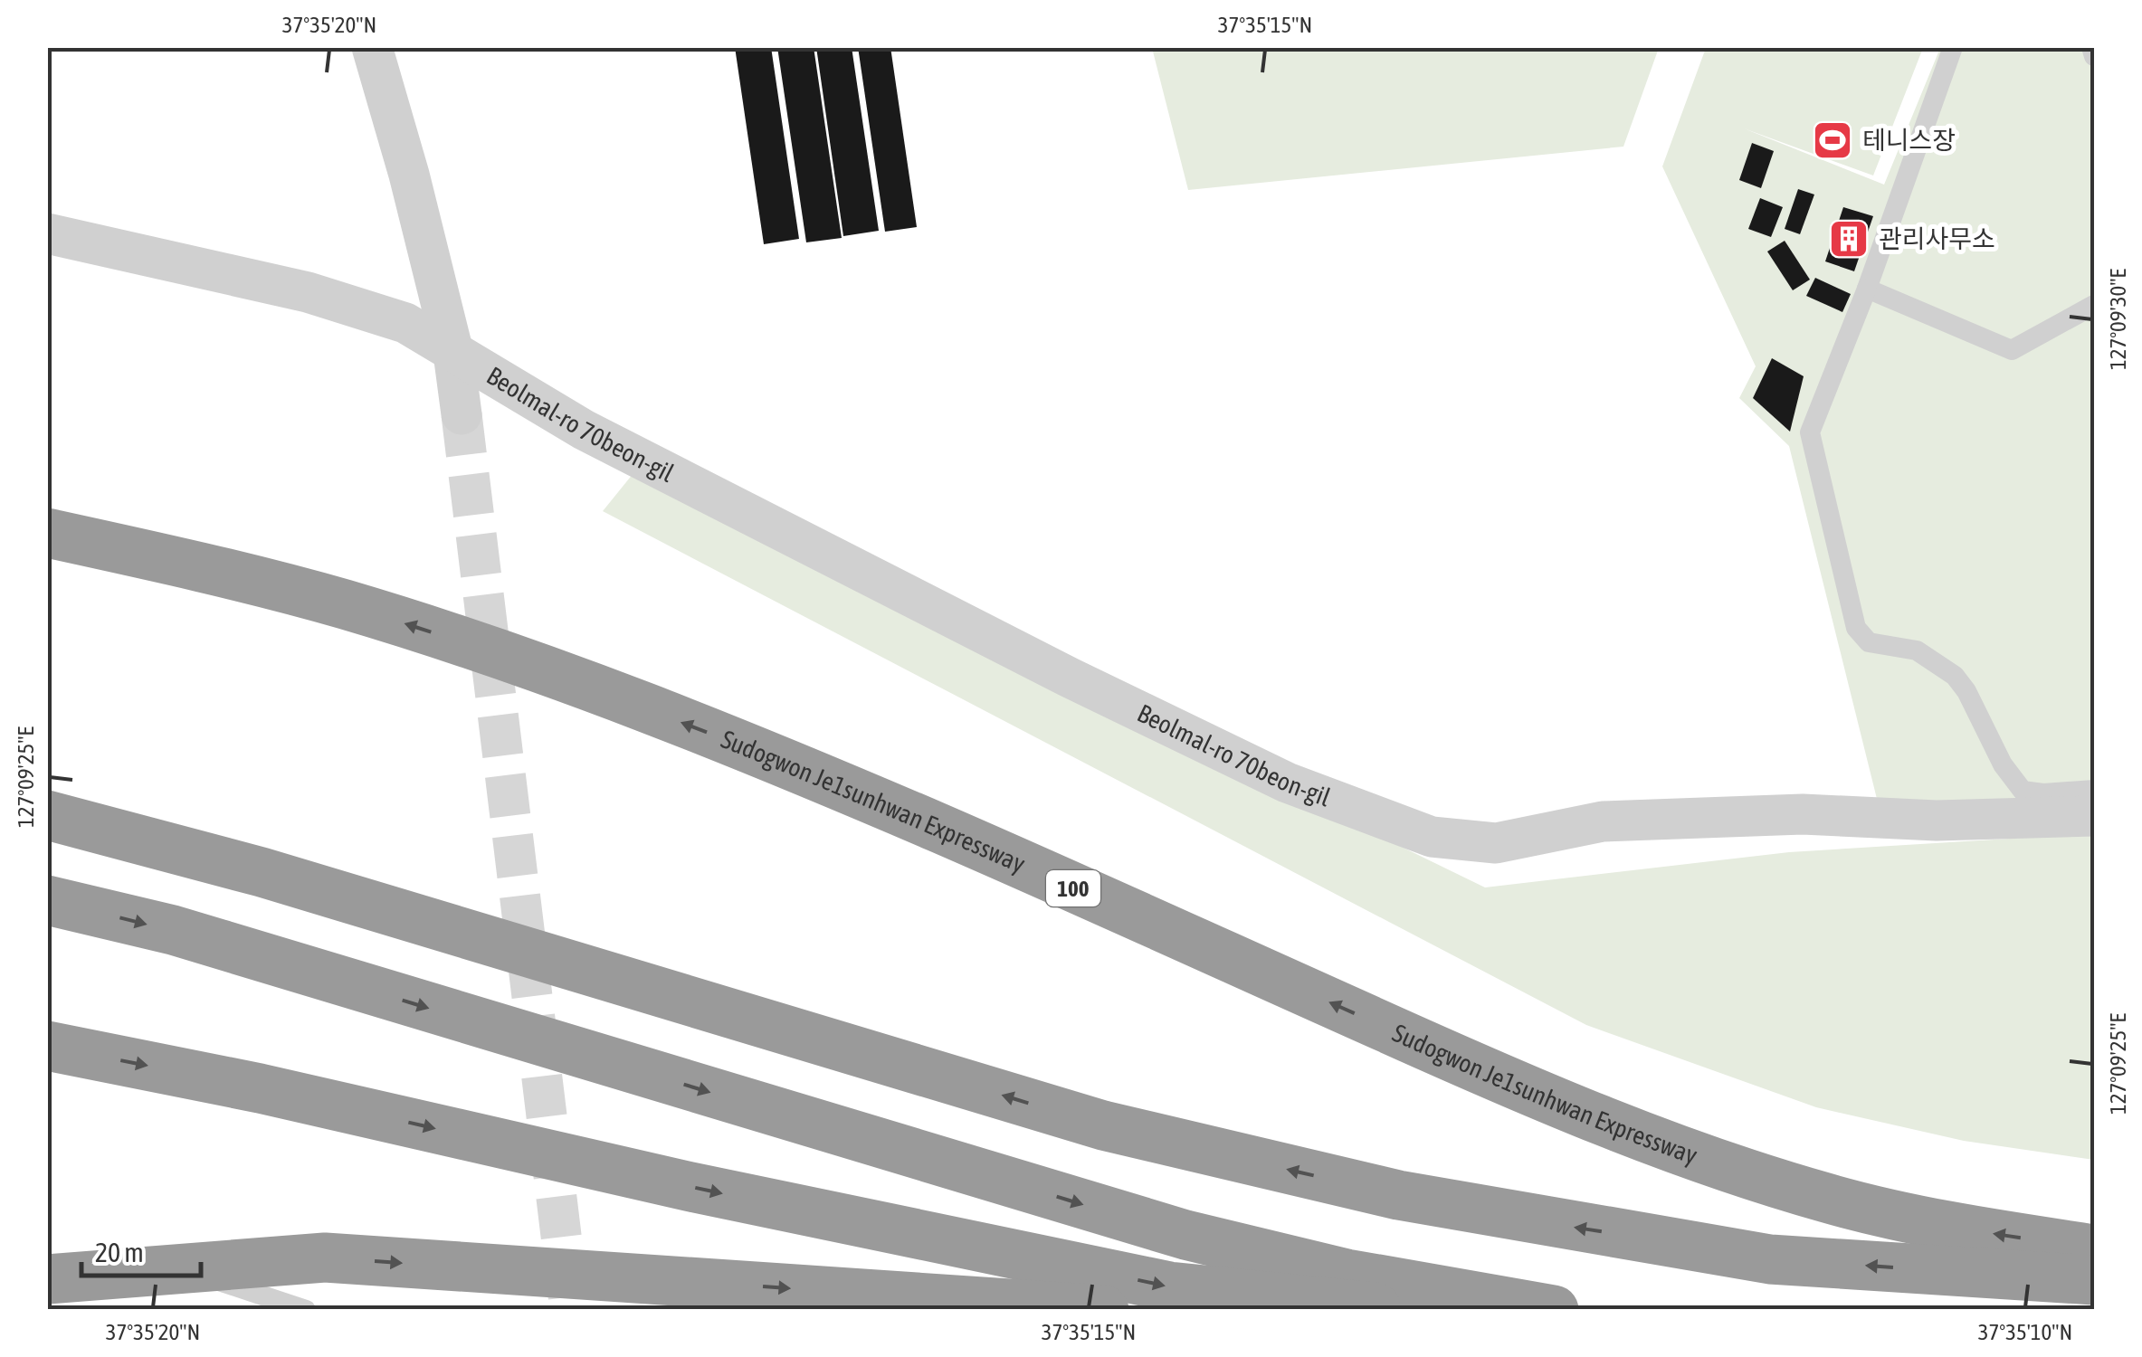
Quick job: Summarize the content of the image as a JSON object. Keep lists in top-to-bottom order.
{
  "streets": {
    "highway": ["Sudogwon Je1sunhwan Expressway", "100"],
    "street": ["Beolmal-ro 70beon-gil"]
  },
  "places": {
    "sports": ["테니스장"],
    "building": ["관리사무소"]
  },
  "scale_bar": "20 m",
  "coordinates": [
    "37°35'20\"N",
    "37°35'15\"N",
    "127°09'30\"E",
    "127°09'25\"E",
    "37°35'10\"N"
  ]
}
